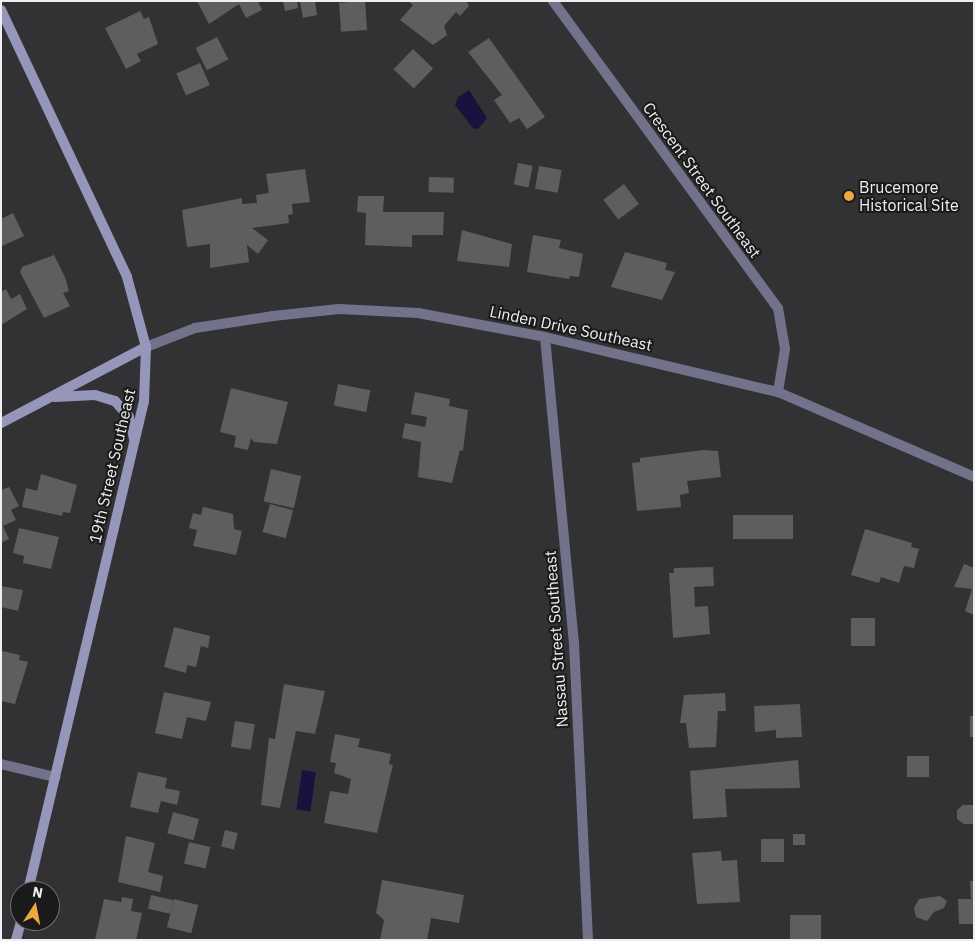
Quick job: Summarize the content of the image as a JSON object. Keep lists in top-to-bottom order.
{
  "streets": {
    "main road": ["19th Street Southeast"],
    "street": ["Crescent Street Southeast", "Linden Drive Southeast", "Nassau Street Southeast"]
  },
  "crossings": [
    ["Crescent Street Southeast", "Linden Drive Southeast"],
    ["Linden Drive Southeast", "19th Street Southeast"],
    ["Linden Drive Southeast", "Nassau Street Southeast"]
  ],
  "places": ["Brucemore Historical Site"],
  "north": "top"
}
